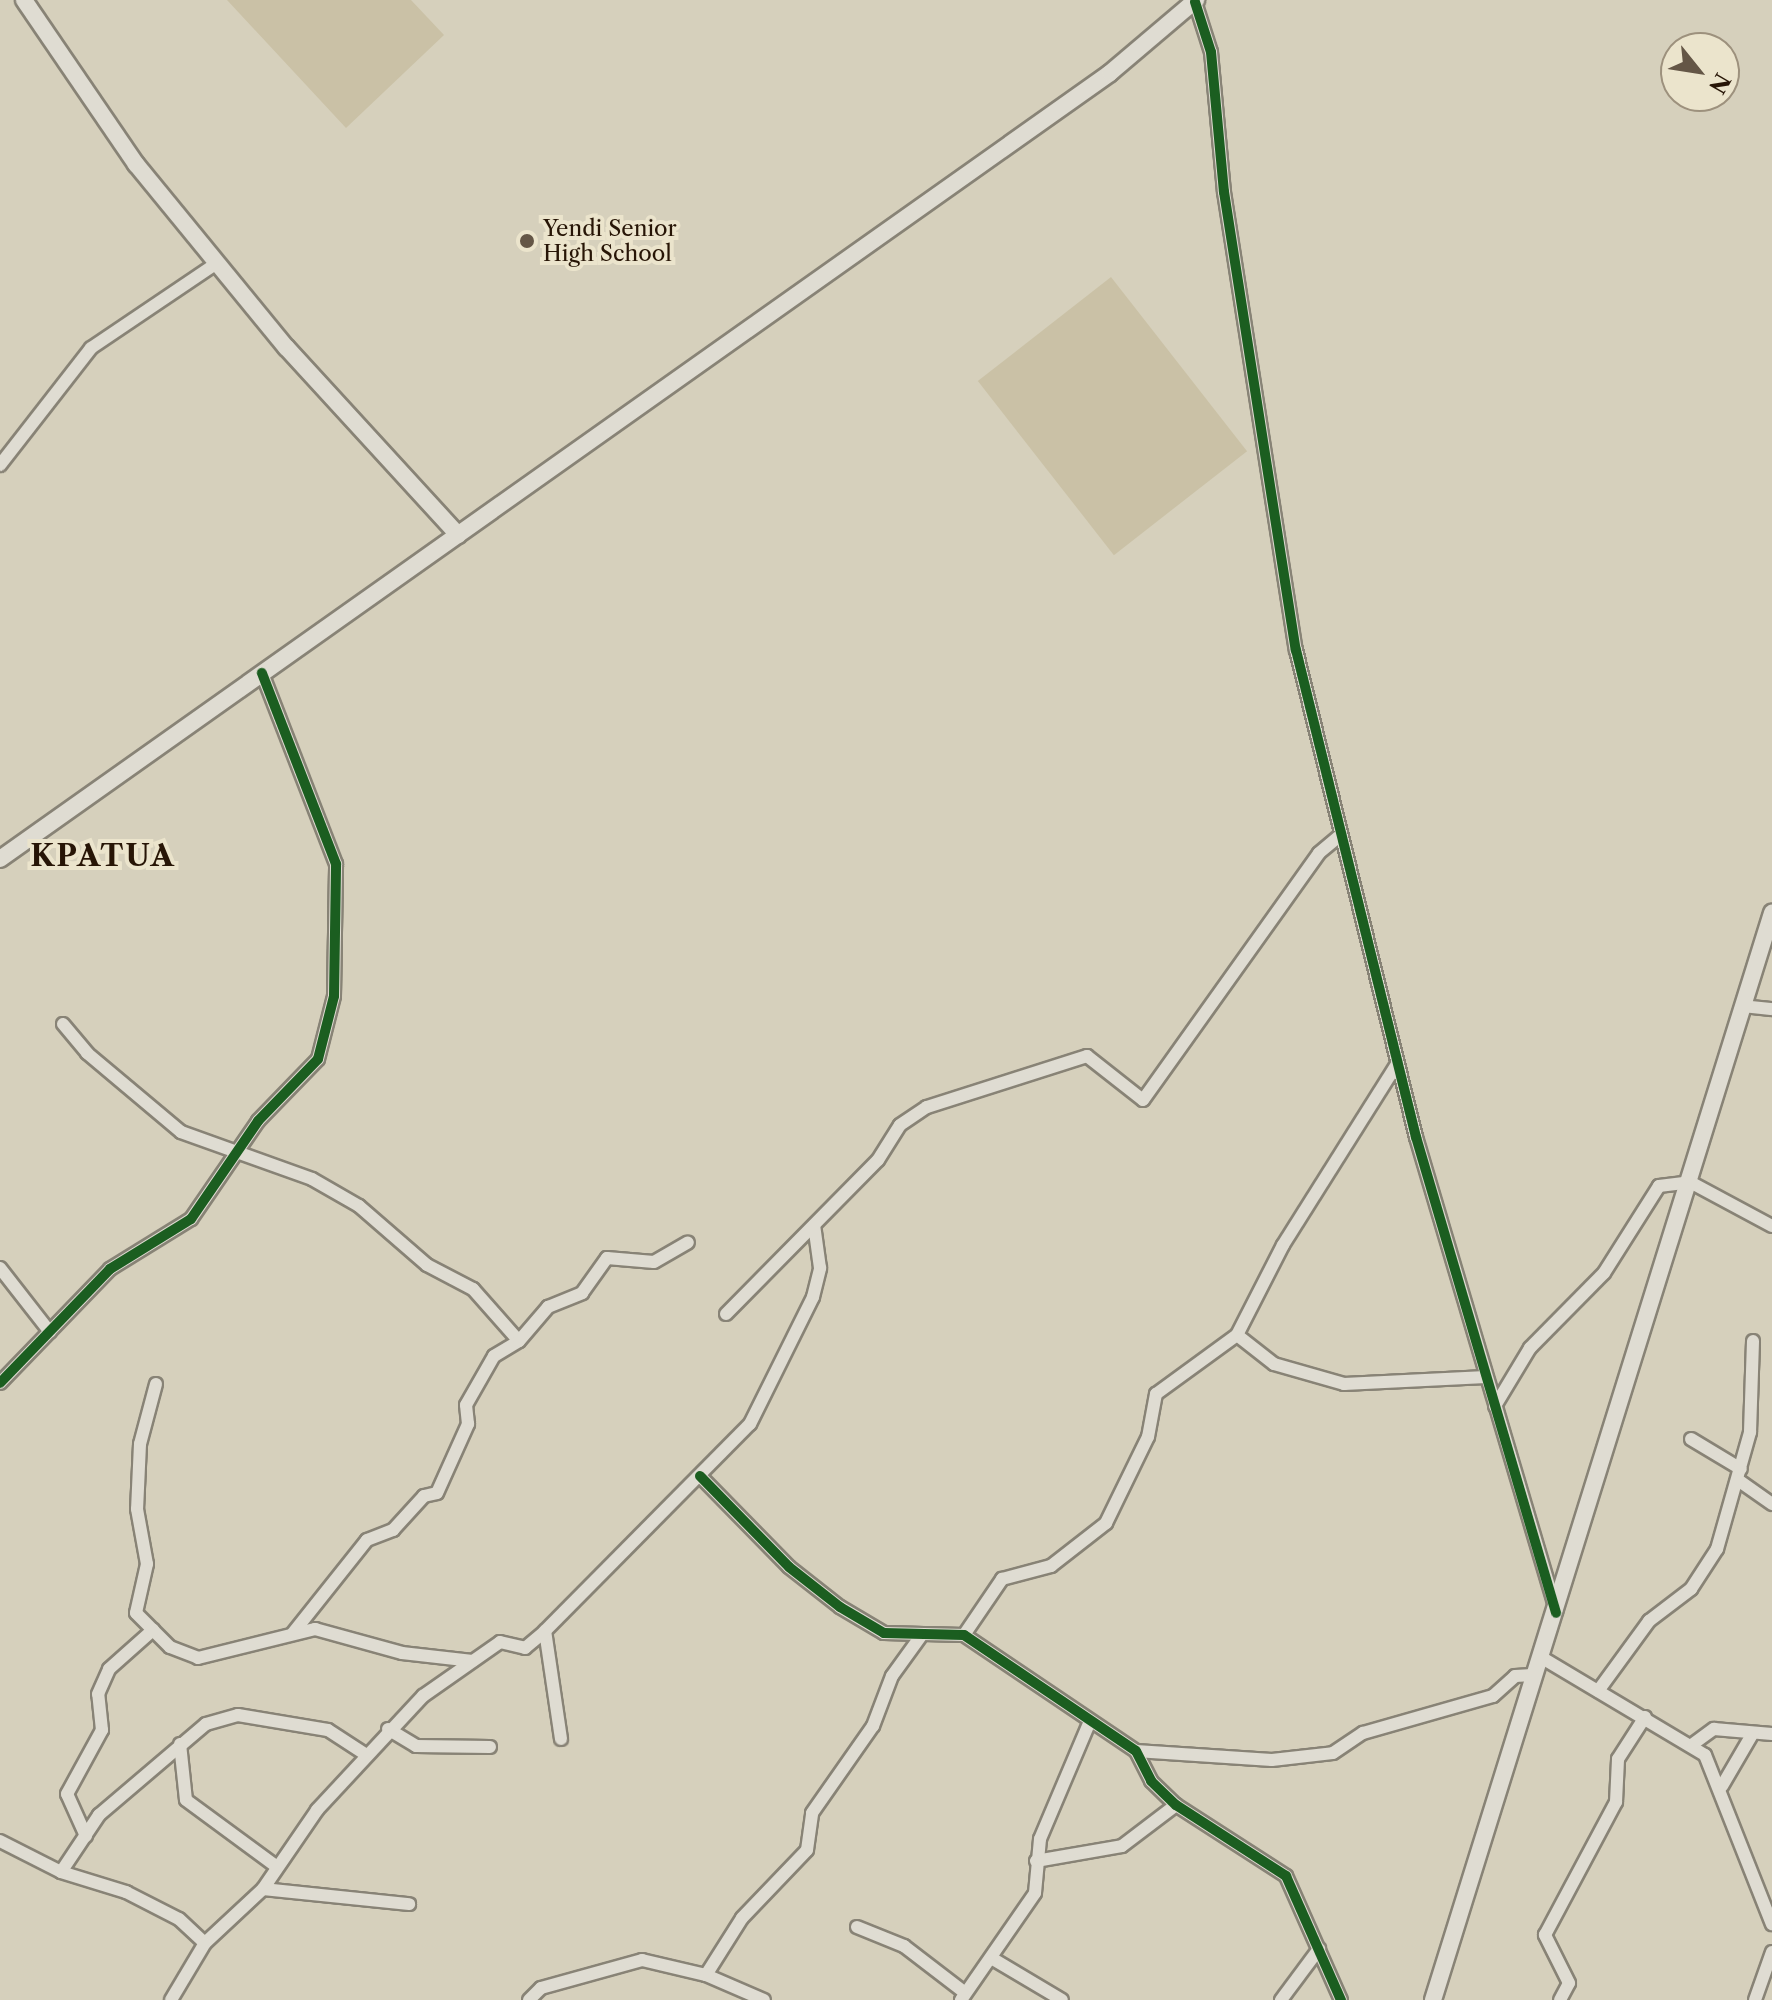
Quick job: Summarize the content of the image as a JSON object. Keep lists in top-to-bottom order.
{
  "districts": ["KPATUA"],
  "places": ["Yendi Senior High School"],
  "north": "bottom right"
}
